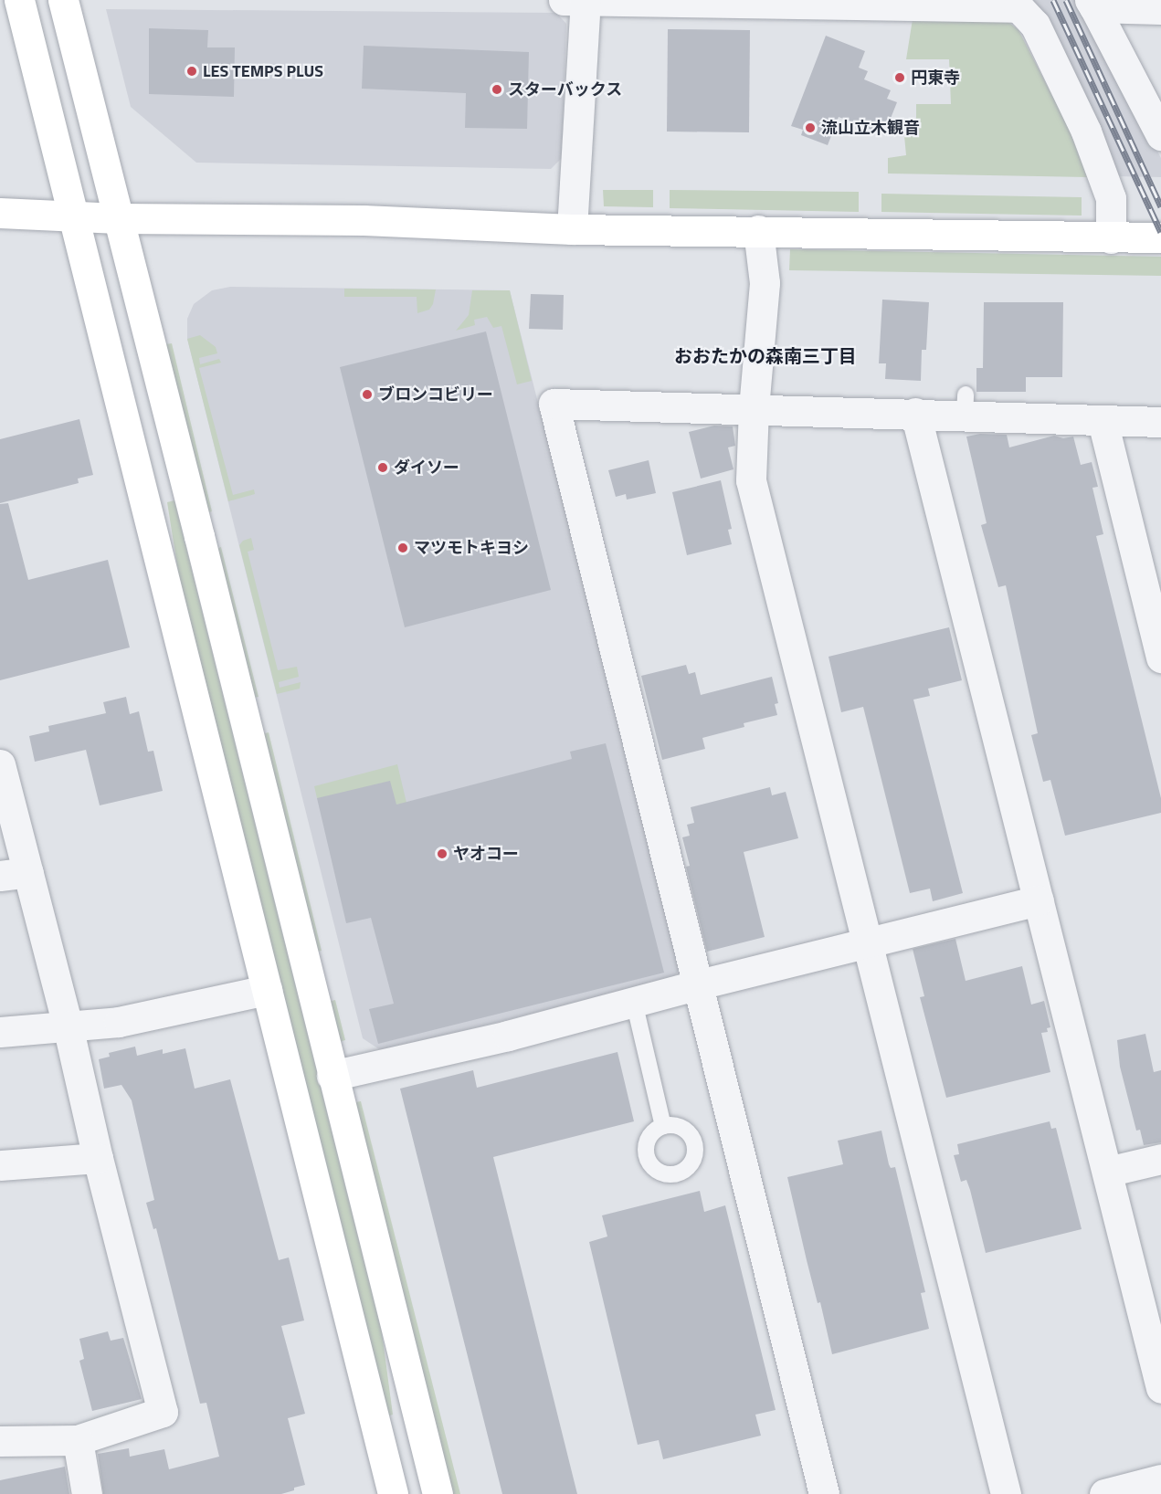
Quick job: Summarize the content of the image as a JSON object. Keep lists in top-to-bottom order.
{
  "districts": ["おおたかの森南三丁目"],
  "places": [
    "LES TEMPS PLUS",
    "円東寺",
    "スターバックス",
    "流山立木観音",
    "ブロンコビリー",
    "ダイソー",
    "マツモトキヨシ",
    "ヤオコー"
  ]
}
